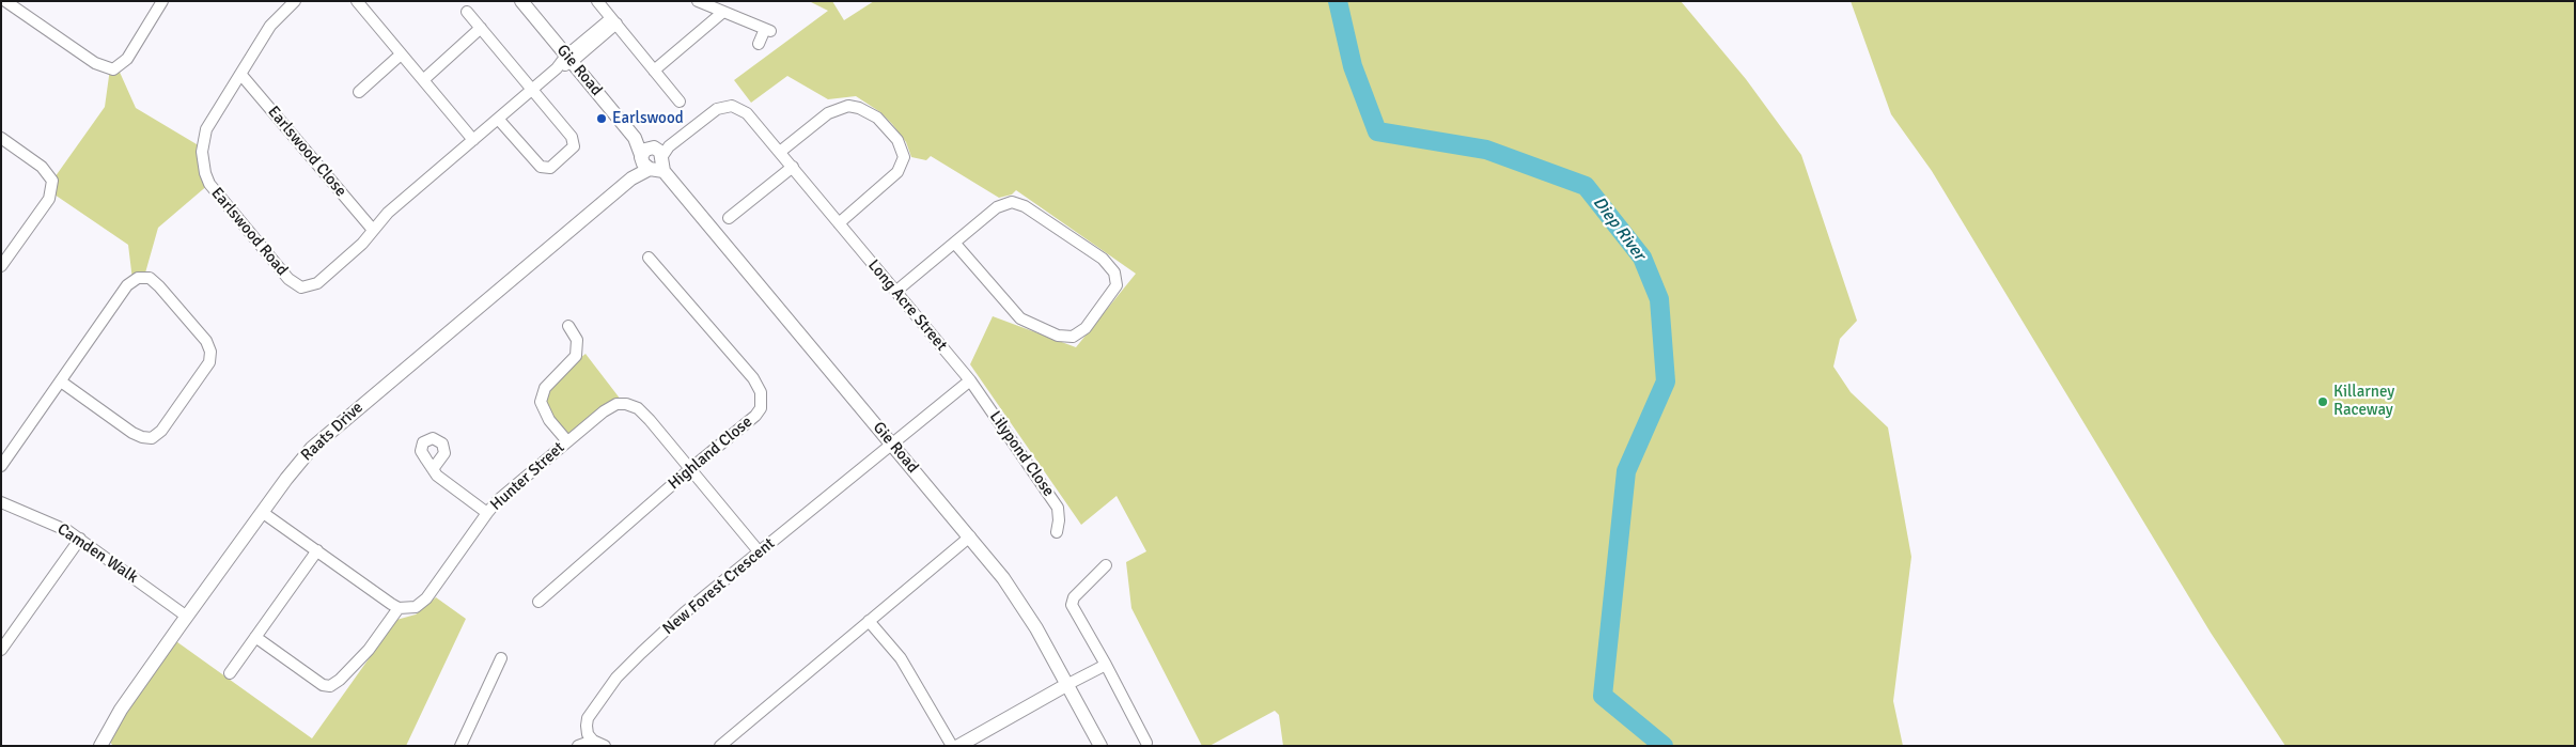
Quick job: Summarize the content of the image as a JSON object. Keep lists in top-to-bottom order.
{
  "streets": {
    "street": [
      "Gie Road",
      "Earlswood Close",
      "Earlswood Road",
      "Long Acre Street",
      "Raats Drive",
      "Highland Close",
      "Lilypond Close",
      "Hunter Street",
      "Camden Walk",
      "New Forest Crescent"
    ]
  },
  "crossings": [
    ["Gie Road", "Earlswood Road"],
    ["Gie Road", "Long Acre Street"],
    ["Gie Road", "Raats Drive"],
    ["Gie Road", "New Forest Crescent"],
    ["Earlswood Close", "Earlswood Road"],
    ["Long Acre Street", "Raats Drive"],
    ["Long Acre Street", "Lilypond Close"],
    ["Raats Drive", "Camden Walk"],
    ["Highland Close", "Hunter Street"],
    ["Hunter Street", "New Forest Crescent"]
  ],
  "water": ["Diep River"],
  "places": ["Earlswood", "Killarney Raceway"]
}
